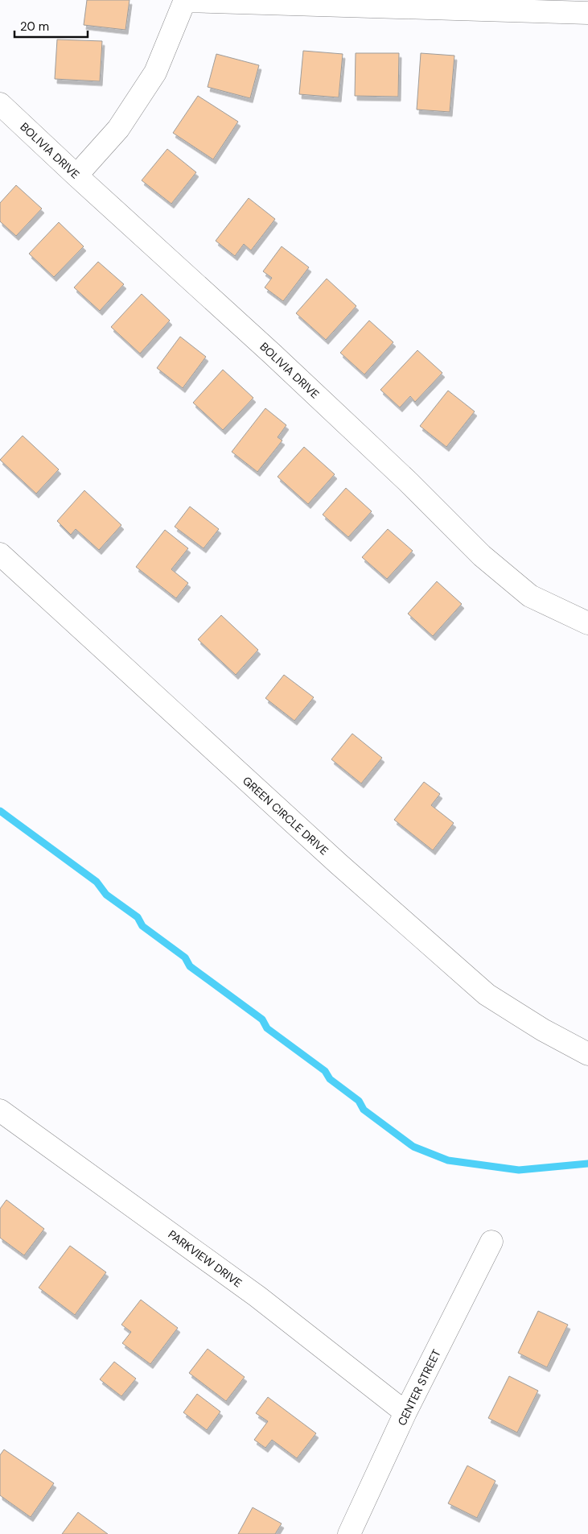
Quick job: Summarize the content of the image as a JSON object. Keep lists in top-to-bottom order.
{
  "streets": {
    "street": [
      "BOLIVIA DRIVE",
      "GREEN CIRCLE DRIVE",
      "PARKVIEW DRIVE",
      "CENTER STREET"
    ]
  },
  "crossings": [
    ["PARKVIEW DRIVE", "CENTER STREET"]
  ],
  "scale_bar": "20 m"
}
